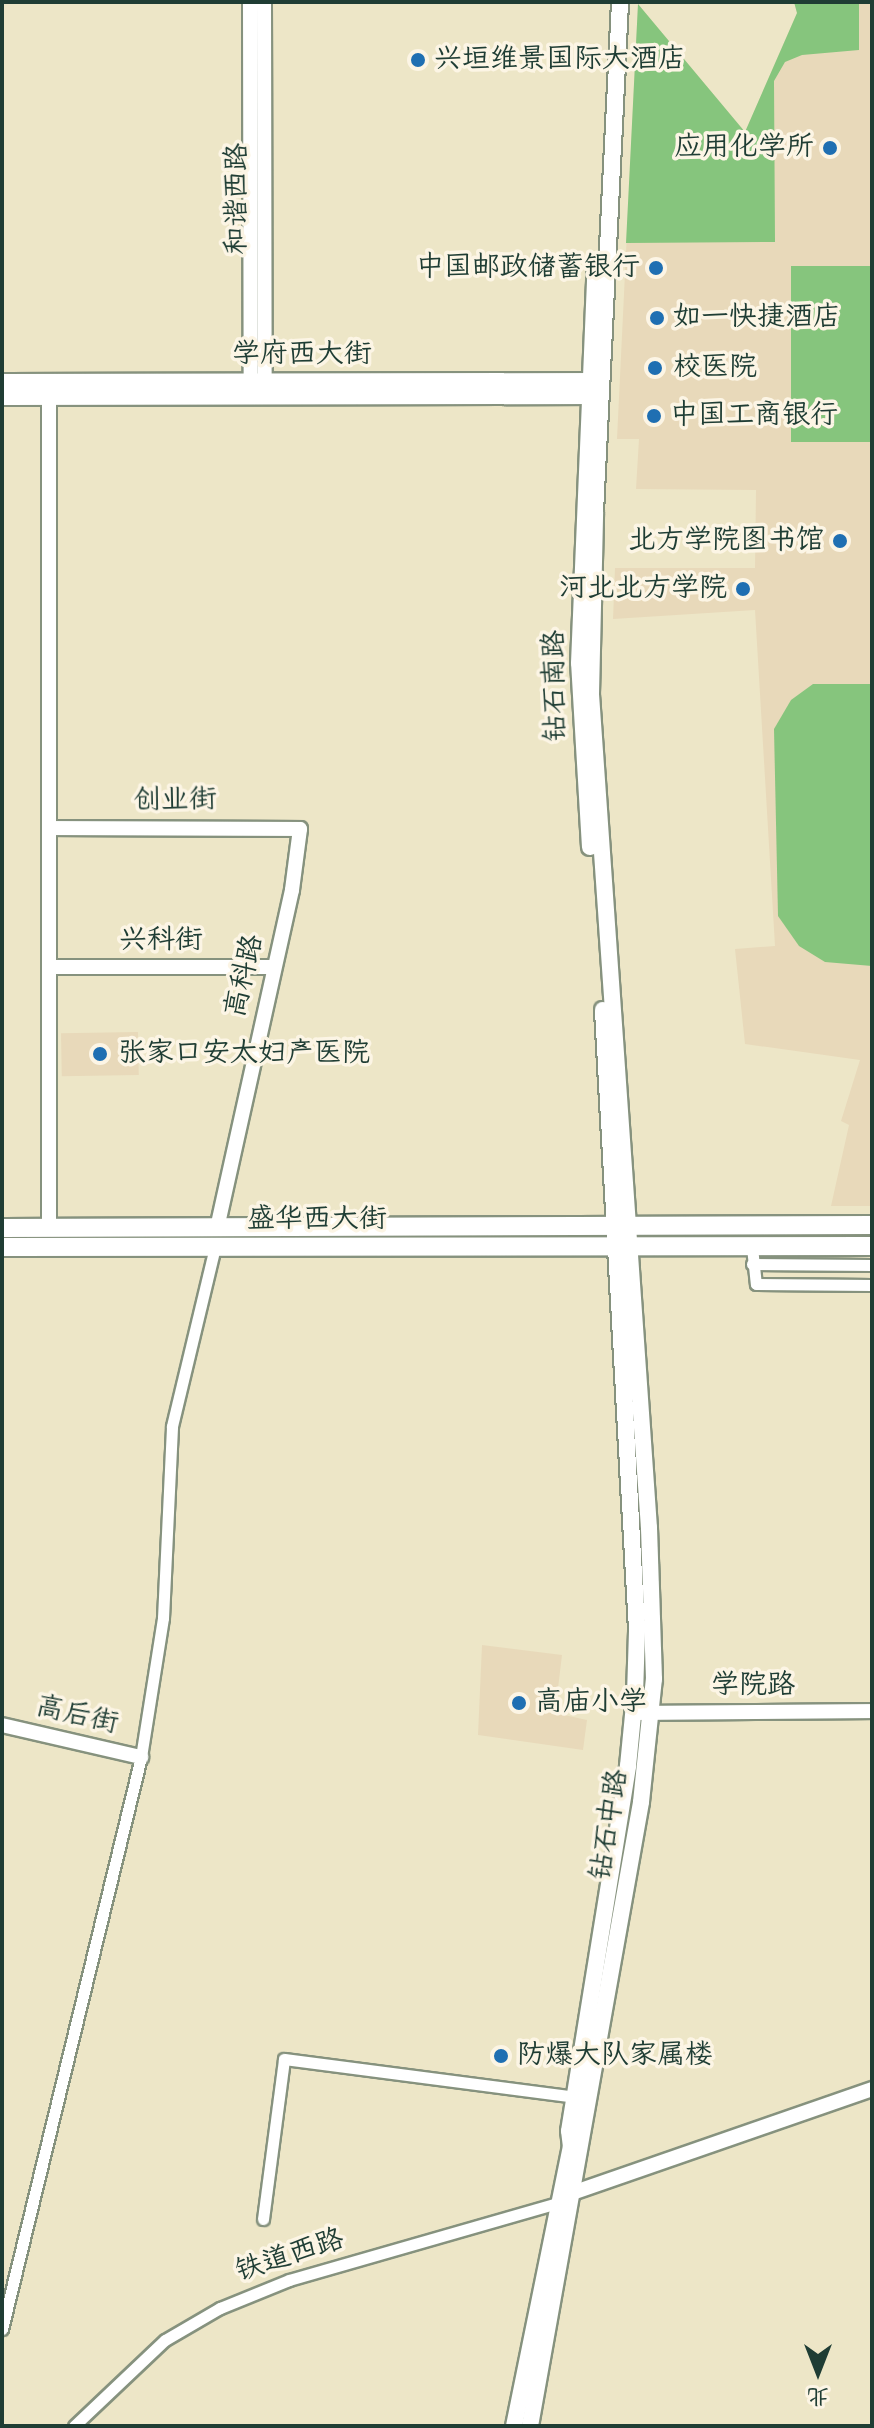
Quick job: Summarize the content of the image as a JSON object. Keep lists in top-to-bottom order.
{
  "streets": {
    "main road": [
      "学府西大街",
      "钻石南路",
      "盛华西大街",
      "钻石中路"
    ],
    "street": [
      "和谐西路",
      "创业街",
      "兴科街",
      "高科路",
      "学院路",
      "高后街",
      "铁道西路"
    ]
  },
  "crossings": [
    ["和谐西路", "学府西大街"],
    ["学府西大街", "钻石南路"],
    ["钻石南路", "盛华西大街"],
    ["钻石南路", "钻石中路"],
    ["创业街", "高科路"],
    ["兴科街", "高科路"],
    ["高科路", "盛华西大街"],
    ["盛华西大街", "钻石中路"],
    ["学院路", "钻石中路"],
    ["钻石中路", "铁道西路"]
  ],
  "places": [
    "兴垣维景国际大酒店",
    "应用化学所",
    "中国邮政储蓄银行",
    "如一快捷酒店",
    "校医院",
    "中国工商银行",
    "北方学院图书馆",
    "河北北方学院",
    "张家口安太妇产医院",
    "高庙小学",
    "防爆大队家属楼"
  ],
  "north": "bottom"
}
